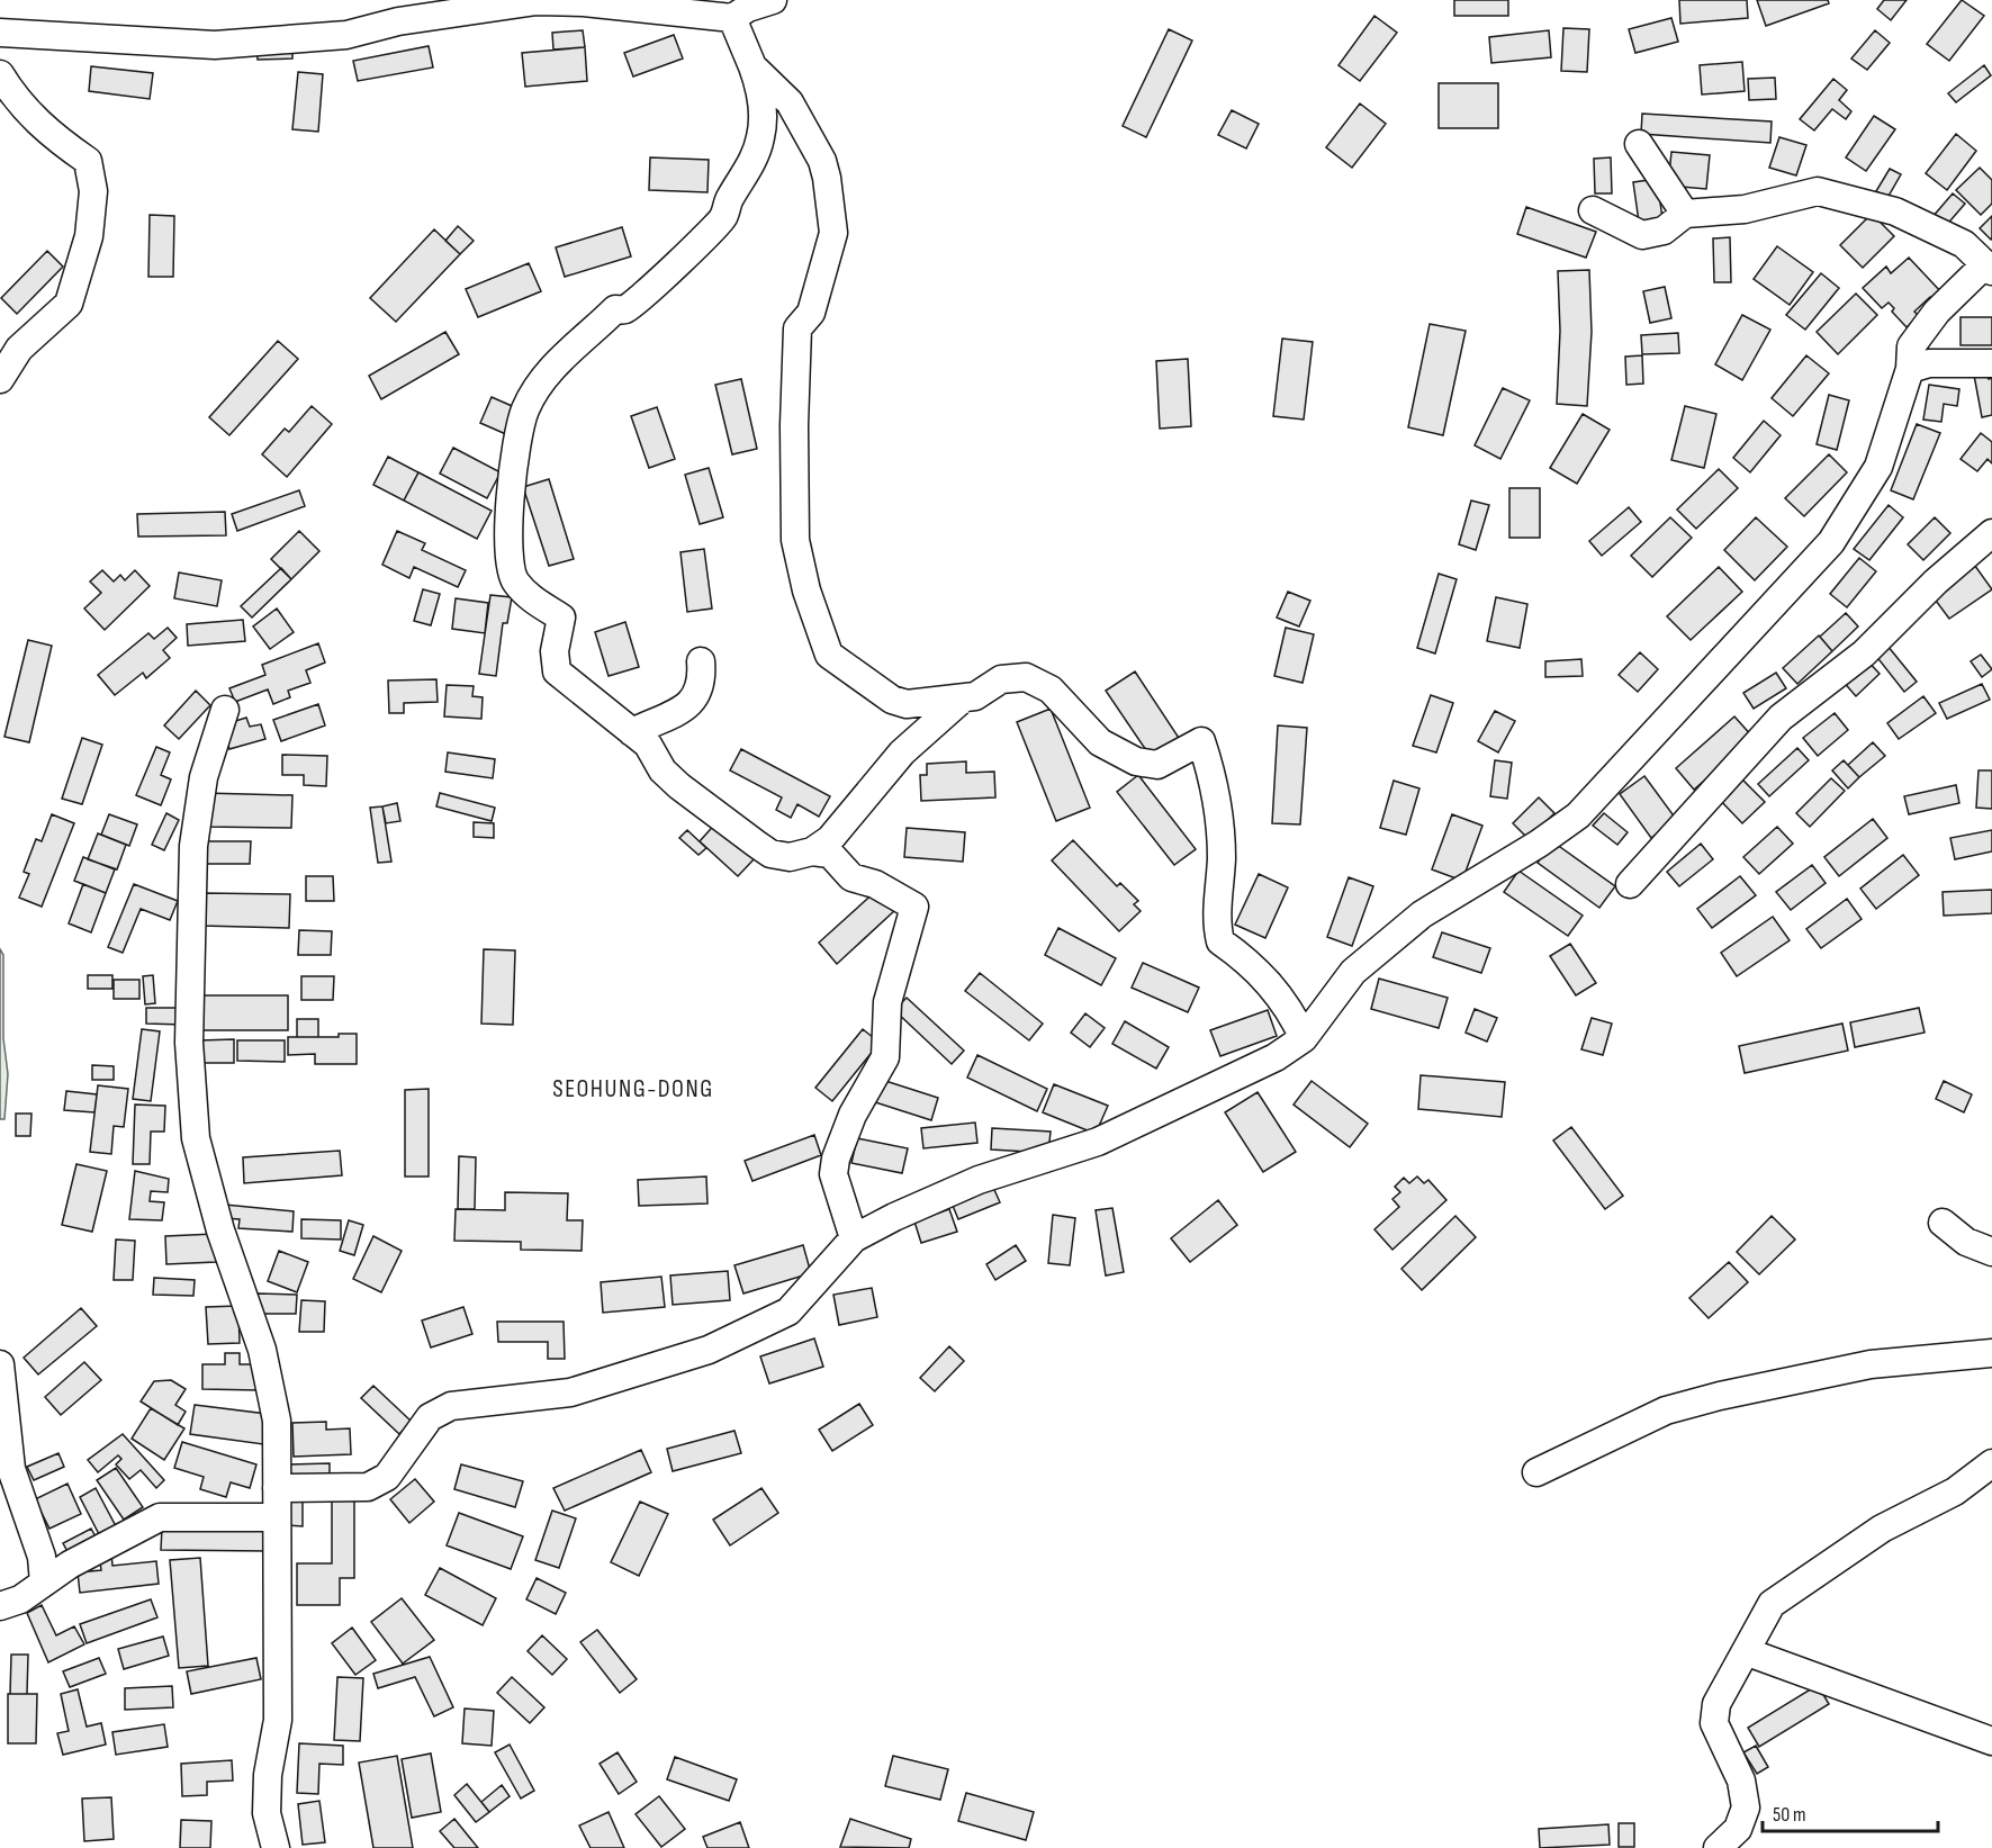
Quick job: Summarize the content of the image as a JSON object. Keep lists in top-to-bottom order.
{
  "districts": ["SEOHUNG-DONG"],
  "scale_bar": "50 m"
}
